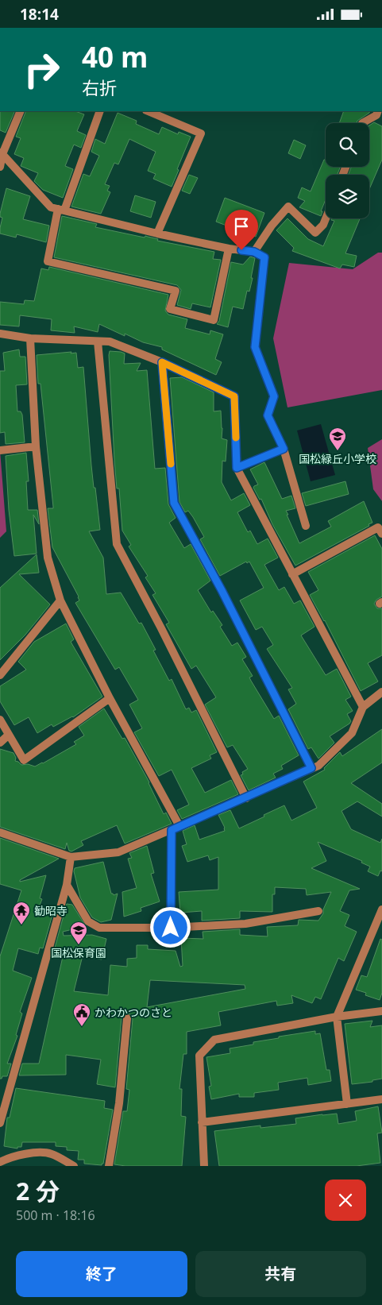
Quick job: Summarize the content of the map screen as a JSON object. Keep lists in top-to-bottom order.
{
  "places": {
    "school or university": ["国松緑丘小学校", "国松保育園"],
    "temple": ["勧昭寺"],
    "public building": ["かわかつのさと"]
  },
  "page": {
    "status": "18:14",
    "turn": ["40 m", "右折"],
    "heading": ["2 分", "500 m · 18:16"],
    "buttons": ["終了", "共有"]
  }
}
